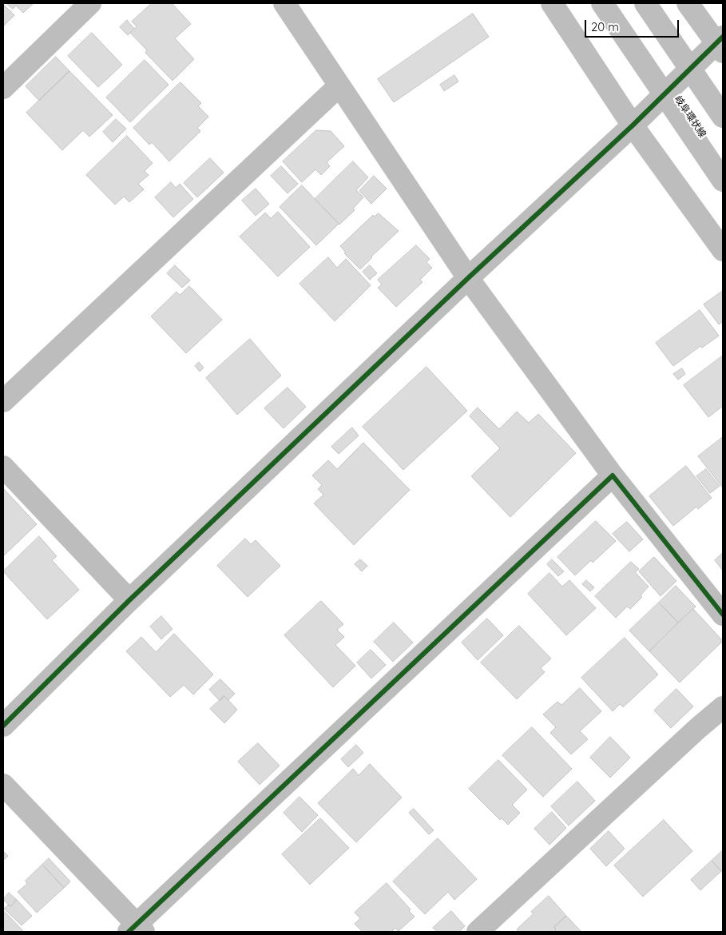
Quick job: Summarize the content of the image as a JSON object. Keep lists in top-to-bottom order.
{
  "streets": {
    "street": ["岐阜環状線"]
  },
  "scale_bar": "20 m"
}
